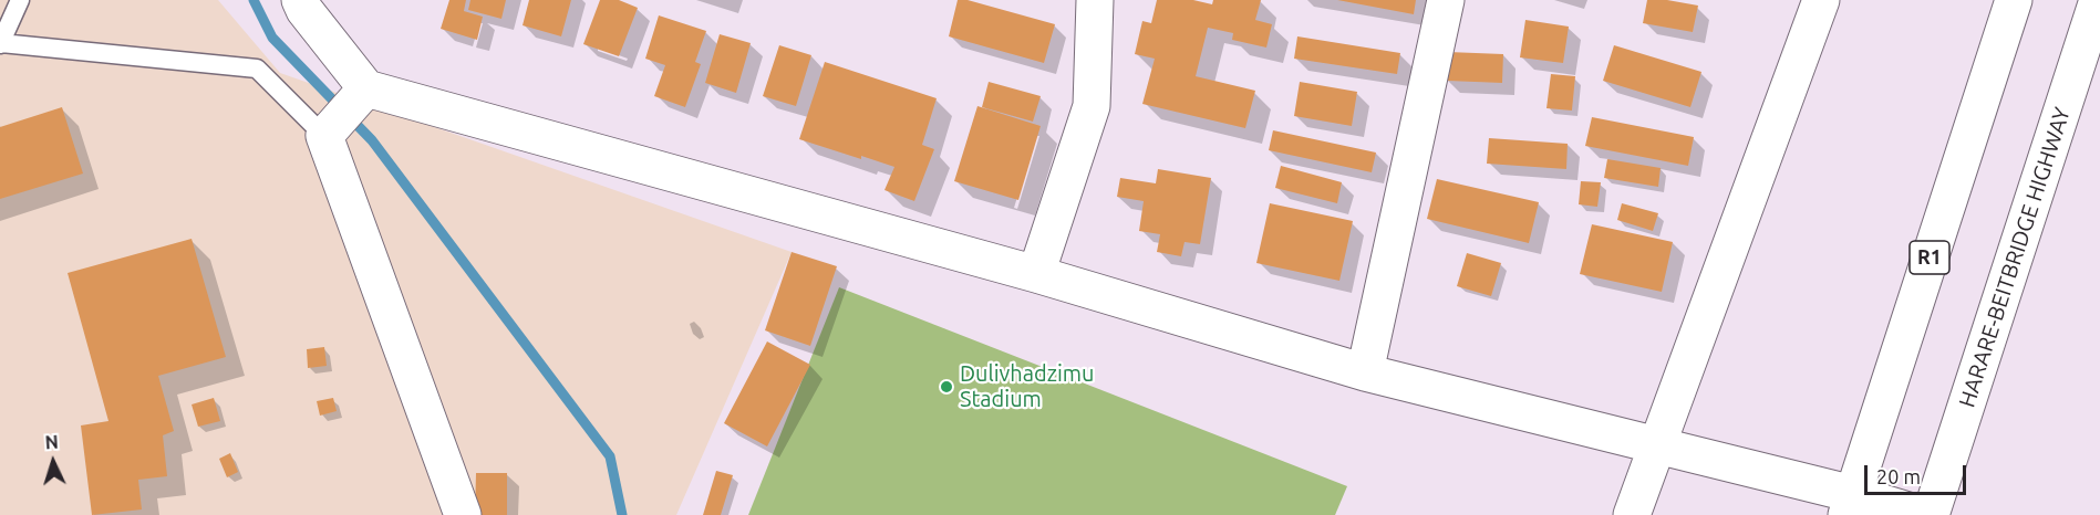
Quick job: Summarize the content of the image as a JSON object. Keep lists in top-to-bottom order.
{
  "streets": {
    "main road": ["R1", "HARARE-BEITBRIDGE HIGHWAY"]
  },
  "places": ["Dulivhadzimu Stadium"],
  "scale_bar": "20 m",
  "north": "top"
}
